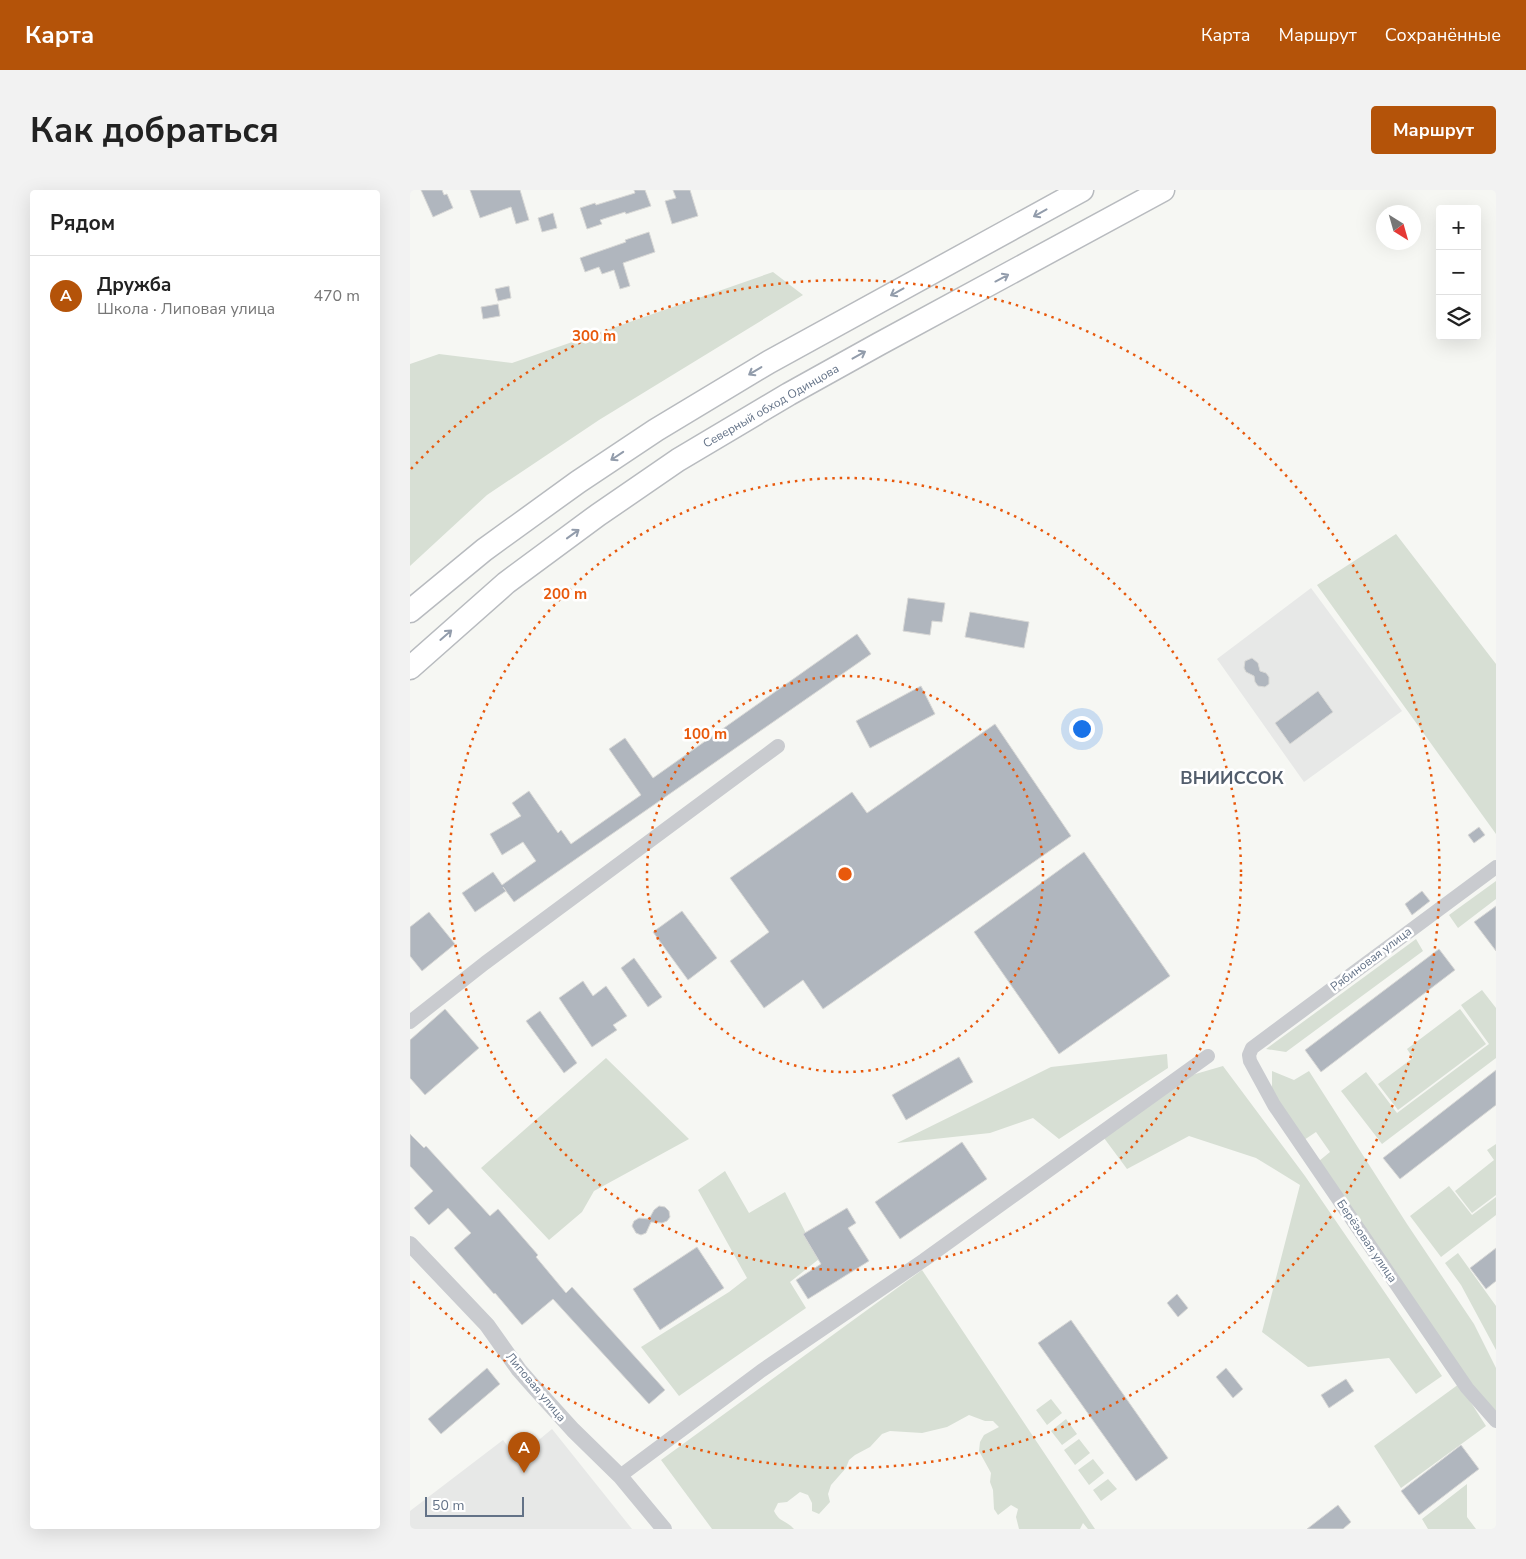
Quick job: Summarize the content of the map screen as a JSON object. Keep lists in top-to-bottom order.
{
  "streets": {
    "highway": ["Северный обход Одинцова"],
    "street": ["Рябиновая улица", "Берёзовая улица", "Липовая улица"]
  },
  "crossings": [
    ["Рябиновая улица", "Берёзовая улица"]
  ],
  "districts": ["ВНИИССОК"],
  "scale_bar": "50 m",
  "north": "bottom right",
  "page": {
    "header": "Карта",
    "nav": ["Карта", "Маршрут", "Сохранённые"],
    "buttons": "Маршрут",
    "title": "Как добраться",
    "heading": "Рядом",
    "map_buttons": ["+", "−"],
    "list": [
      {
        "mark": "A",
        "name": "Дружба",
        "note": "Школа · Липовая улица",
        "value": "470 m"
      }
    ],
    "pins": "A",
    "scale": "50 m"
  },
  "rings": ["300 m", "200 m", "100 m"]
}
